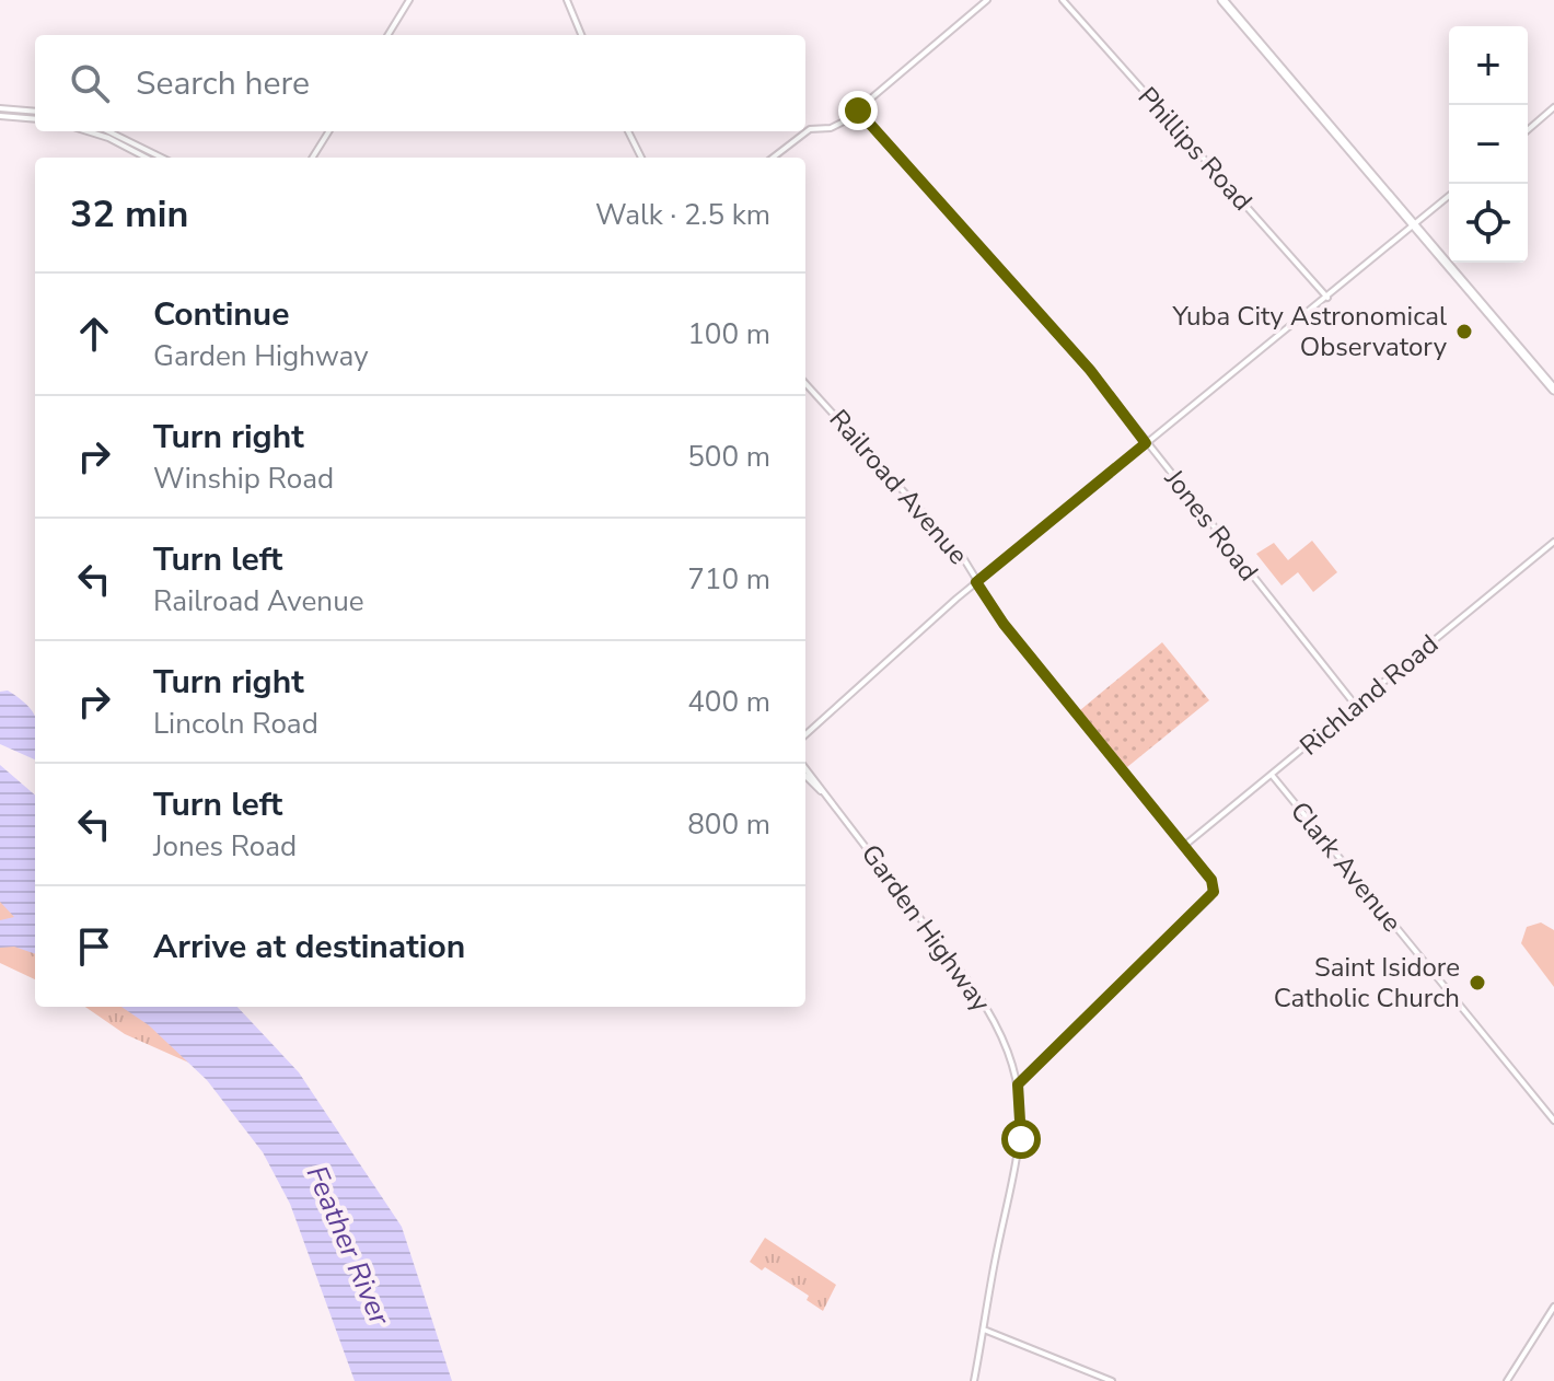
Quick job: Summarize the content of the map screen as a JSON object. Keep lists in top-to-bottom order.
{
  "streets": {
    "street": [
      "Phillips Road",
      "Railroad Avenue",
      "Jones Road",
      "Richland Road",
      "Clark Avenue",
      "Garden Highway"
    ]
  },
  "crossings": [
    ["Railroad Avenue", "Richland Road"],
    ["Railroad Avenue", "Garden Highway"],
    ["Jones Road", "Richland Road"],
    ["Richland Road", "Clark Avenue"]
  ],
  "water": ["Feather River"],
  "places": ["Yuba City Astronomical Observatory", "Saint Isidore Catholic Church"],
  "page": {
    "map_buttons": ["+", "−"],
    "search": "Search here",
    "heading": ["32 min", "Walk · 2.5 km"],
    "list": [
      ["Continue", "Garden Highway", "100 m"],
      ["Turn right", "Winship Road", "500 m"],
      ["Turn left", "Railroad Avenue", "710 m"],
      ["Turn right", "Lincoln Road", "400 m"],
      ["Turn left", "Jones Road", "800 m"],
      "Arrive at destination"
    ]
  }
}
